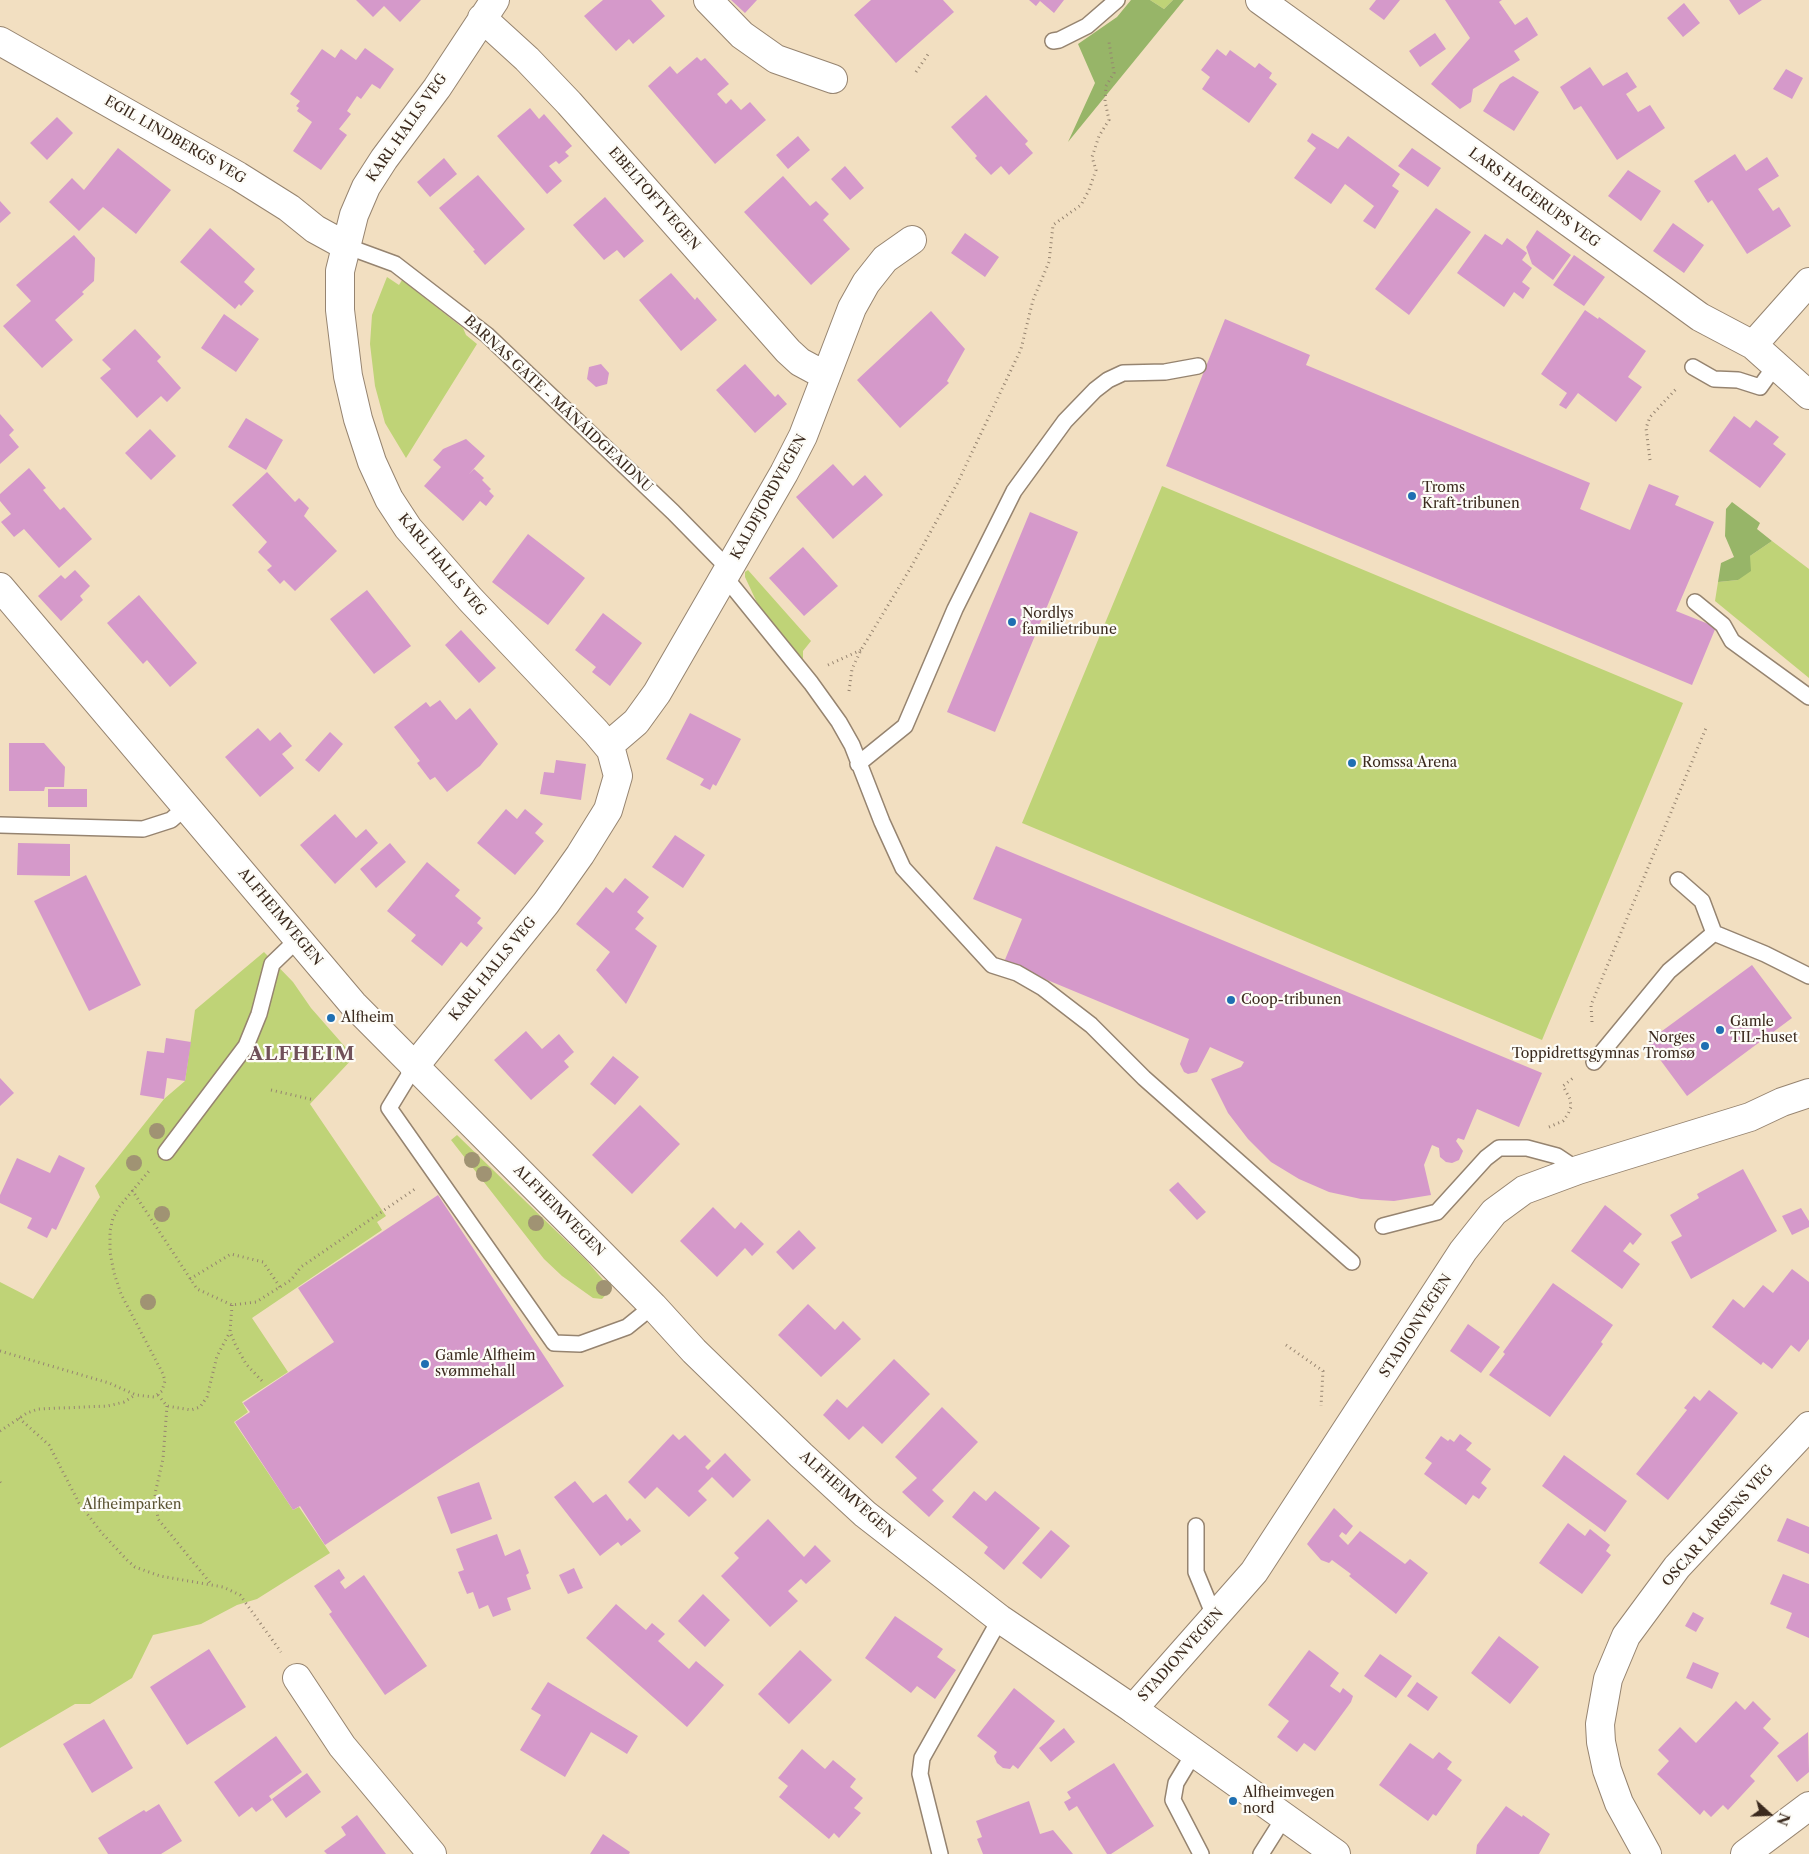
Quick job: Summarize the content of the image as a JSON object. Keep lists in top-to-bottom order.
{
  "streets": {
    "street": [
      "KARL HALLS VEG",
      "EGIL LINDBERGS VEG",
      "LARS HAGERUPS VEG",
      "EBELTOFTVEGEN",
      "KALDFJORDVEGEN",
      "ALFHEIMVEGEN",
      "STADIONVEGEN",
      "OSCAR LARSENS VEG"
    ],
    "lane": ["BARNAS GATE - MÁNÁIDGEAIDNU"]
  },
  "crossings": [
    ["KARL HALLS VEG", "EGIL LINDBERGS VEG"],
    ["KARL HALLS VEG", "EBELTOFTVEGEN"],
    ["KARL HALLS VEG", "BARNAS GATE - MÁNÁIDGEAIDNU"],
    ["KARL HALLS VEG", "KALDFJORDVEGEN"],
    ["KARL HALLS VEG", "ALFHEIMVEGEN"],
    ["EGIL LINDBERGS VEG", "BARNAS GATE - MÁNÁIDGEAIDNU"],
    ["EBELTOFTVEGEN", "KALDFJORDVEGEN"],
    ["BARNAS GATE - MÁNÁIDGEAIDNU", "KALDFJORDVEGEN"],
    ["ALFHEIMVEGEN", "STADIONVEGEN"]
  ],
  "districts": ["ALFHEIM"],
  "parks": ["Alfheimparken"],
  "places": [
    "Troms Kraft-tribunen",
    "Nordlys familietribune",
    "Romssa Arena",
    "Coop-tribunen",
    "Alfheim",
    "Gamle TIL-huset",
    "Norges Toppidrettsgymnas Tromsø",
    "Gamle Alfheim svømmehall",
    "Alfheimvegen nord"
  ],
  "north": "right"
}
